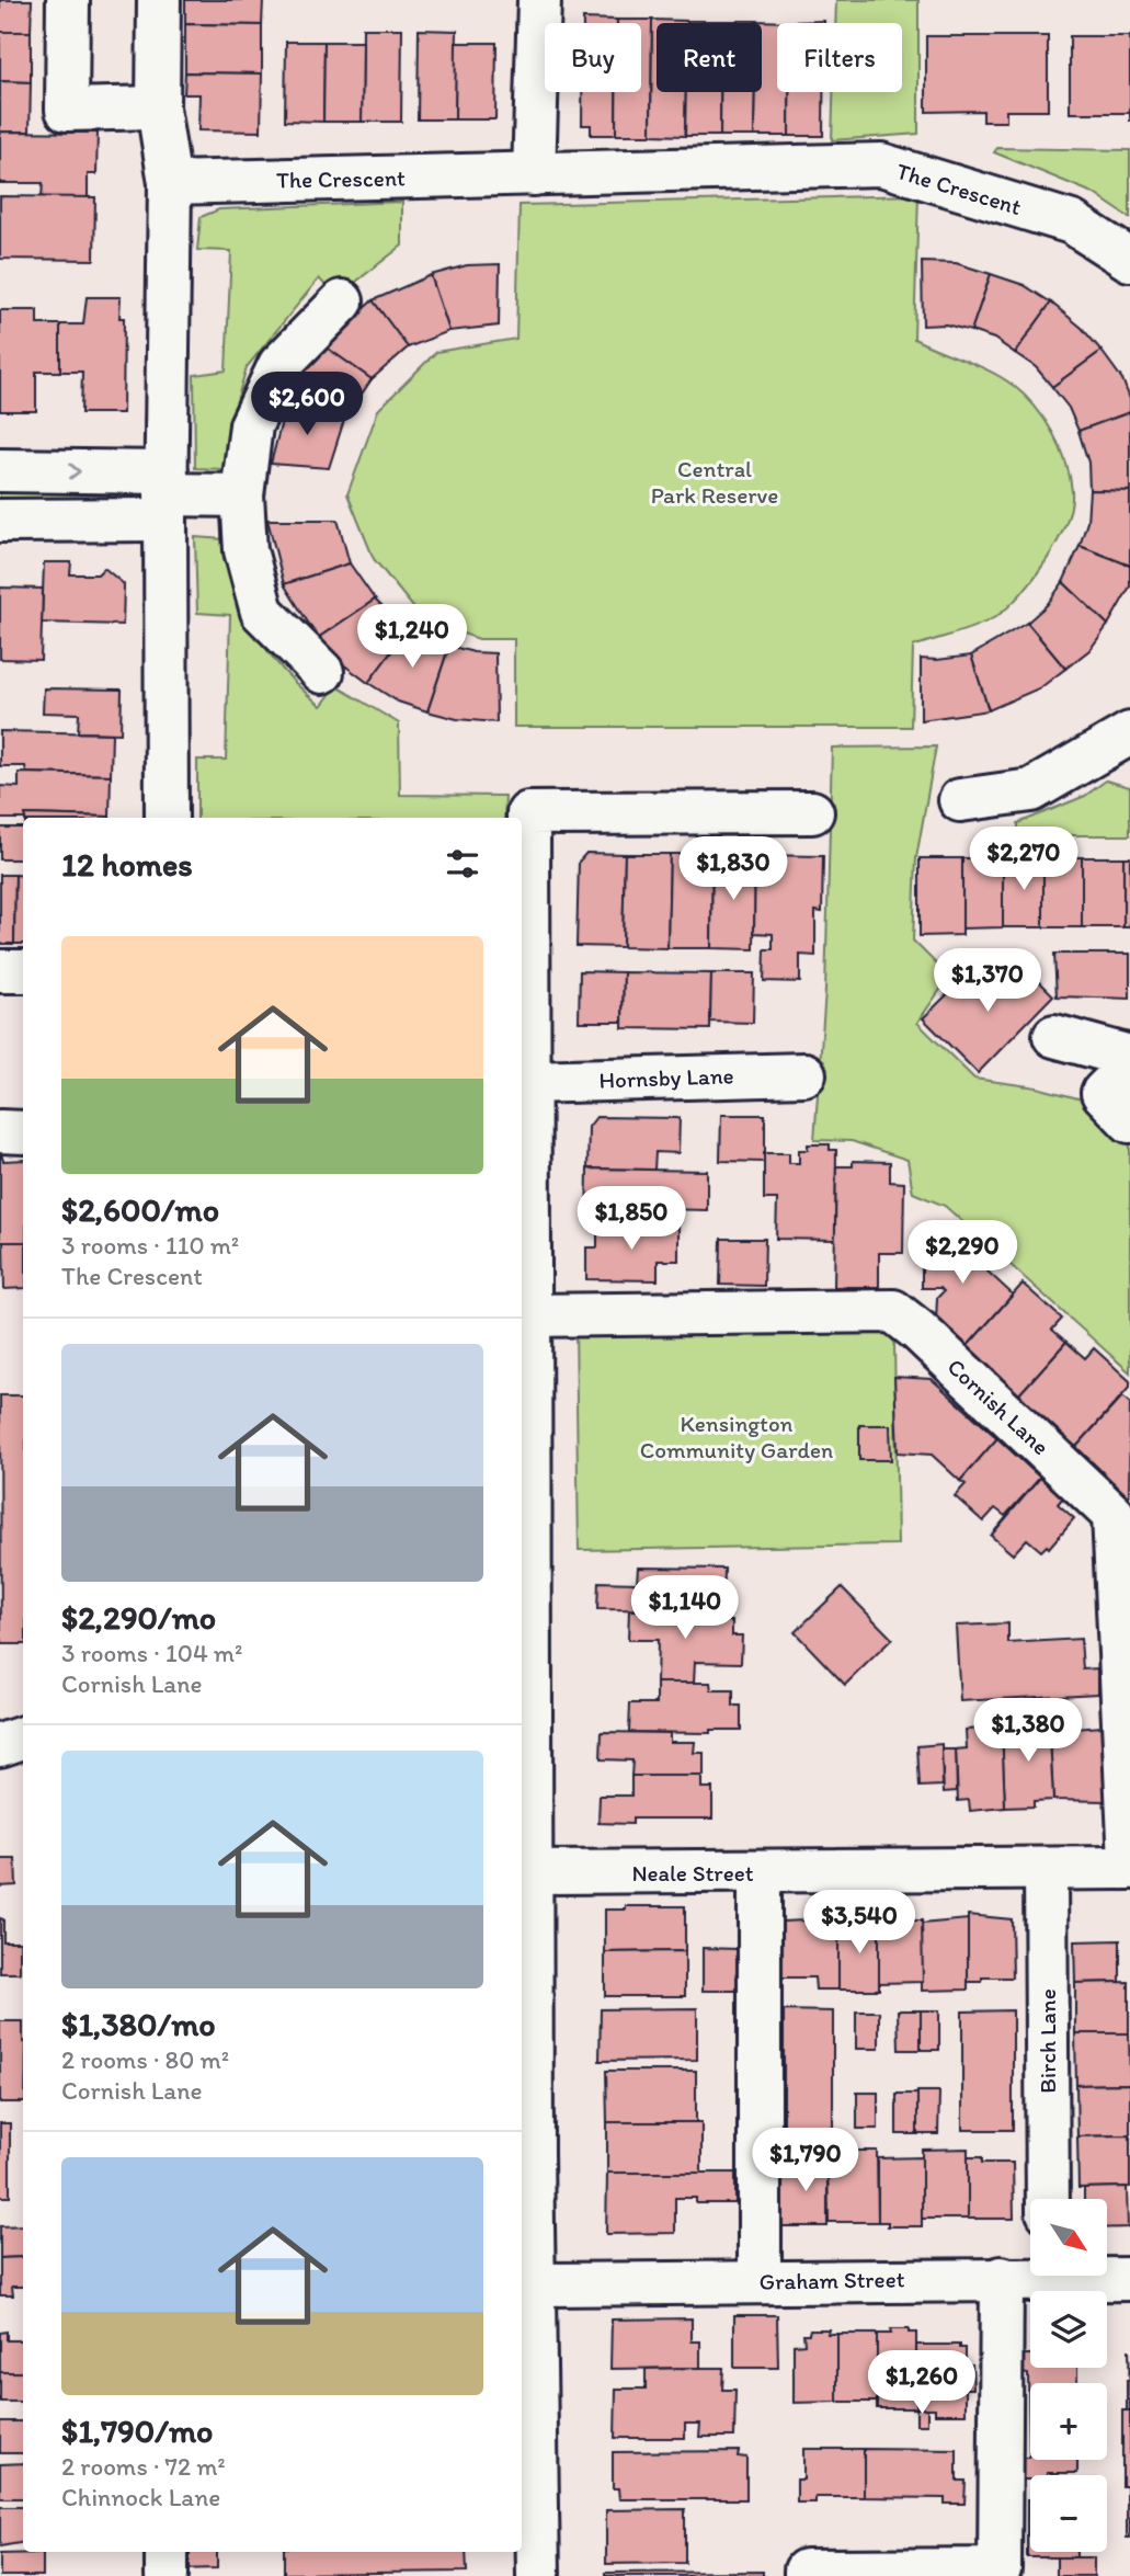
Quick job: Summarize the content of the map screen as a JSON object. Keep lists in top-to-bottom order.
{
  "streets": {
    "street": [
      "The Crescent",
      "Hornsby Lane",
      "Cornish Lane",
      "Neale Street",
      "Birch Lane",
      "Graham Street"
    ]
  },
  "crossings": [
    ["Neale Street", "Birch Lane"]
  ],
  "parks": ["Central Park Reserve", "Kensington Community Garden"],
  "north": "bottom right",
  "page": {
    "chip": ["Buy", "Rent", "Filters"],
    "price": [
      "$2,600",
      "$1,240",
      "$2,270",
      "$1,830",
      "$1,370",
      "$1,850",
      "$2,290",
      "$1,140",
      "$1,380",
      "$3,540",
      "$1,790",
      "$1,260"
    ],
    "heading": "12 homes",
    "list": [
      {
        "name": "$2,600/mo",
        "note": "3 rooms · 110 m² · The Crescent"
      },
      {
        "name": "$2,290/mo",
        "note": "3 rooms · 104 m² · Cornish Lane"
      },
      {
        "name": "$1,380/mo",
        "note": "2 rooms · 80 m² · Cornish Lane"
      },
      {
        "name": "$1,790/mo",
        "note": "2 rooms · 72 m² · Chinnock Lane"
      }
    ],
    "map_buttons": ["+", "−"]
  }
}
